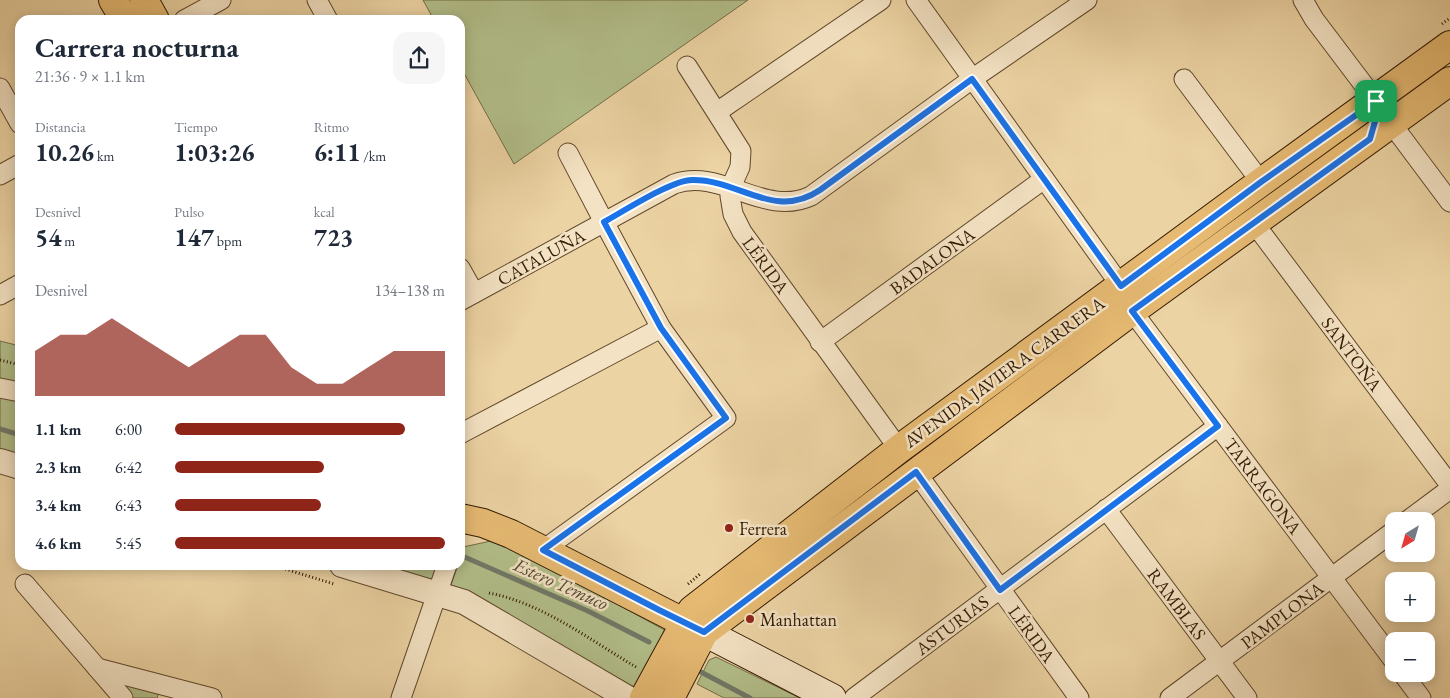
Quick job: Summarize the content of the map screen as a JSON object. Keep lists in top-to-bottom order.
{
  "streets": {
    "main road": ["AVENIDA JAVIERA CARRERA"],
    "street": [
      "CATALUÑA",
      "BADALONA",
      "LÉRIDA",
      "SANTOÑA",
      "TARRAGONA",
      "RAMBLAS",
      "PAMPLONA",
      "ASTURIAS"
    ]
  },
  "crossings": [
    ["CATALUÑA", "LÉRIDA"],
    ["BADALONA", "LÉRIDA"],
    ["LÉRIDA", "AVENIDA JAVIERA CARRERA"],
    ["LÉRIDA", "ASTURIAS"],
    ["SANTOÑA", "AVENIDA JAVIERA CARRERA"],
    ["AVENIDA JAVIERA CARRERA", "TARRAGONA"],
    ["TARRAGONA", "PAMPLONA"],
    ["TARRAGONA", "ASTURIAS"],
    ["RAMBLAS", "PAMPLONA"],
    ["RAMBLAS", "ASTURIAS"]
  ],
  "water": ["Estero Temuco"],
  "places": ["Ferrera", "Manhattan"],
  "north": "bottom left",
  "page": {
    "heading": ["Carrera nocturna", "21:36 · 9 × 1.1 km"],
    "stats": [
      ["Distancia", "10.26 km"],
      ["Tiempo", "1:03:26"],
      ["Ritmo", "6:11 /km"],
      ["Desnivel", "54 m"],
      ["Pulso", "147 bpm"],
      ["kcal", "723"]
    ],
    "chart": ["Desnivel", "134–138 m"],
    "list": [
      {
        "name": "1.1 km",
        "note": "6:00"
      },
      {
        "name": "2.3 km",
        "note": "6:42"
      },
      {
        "name": "3.4 km",
        "note": "6:43"
      },
      {
        "name": "4.6 km",
        "note": "5:45"
      }
    ],
    "map_buttons": ["+", "−"]
  }
}
